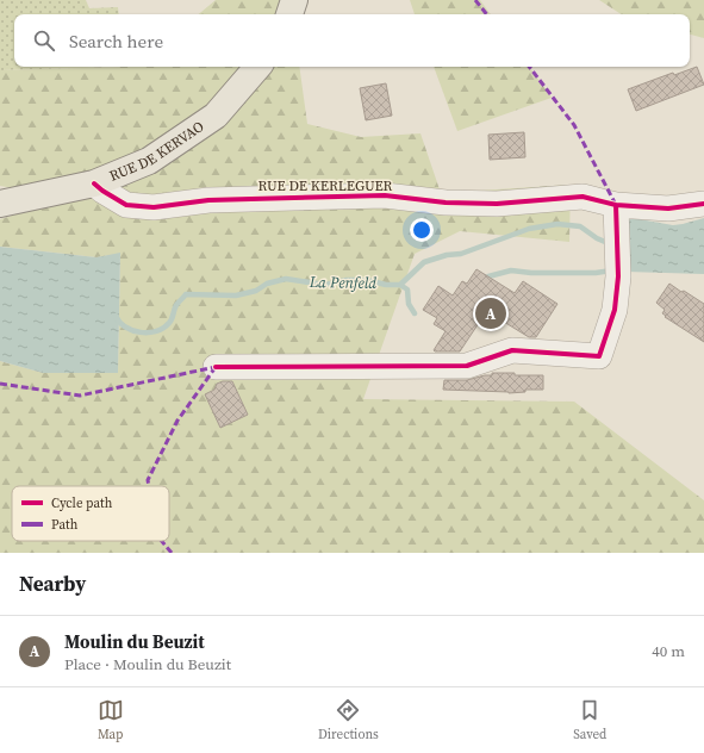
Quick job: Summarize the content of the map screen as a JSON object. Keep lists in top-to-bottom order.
{
  "streets": {
    "main road": ["RUE DE KERVAO"],
    "street": ["RUE DE KERLEGUER"]
  },
  "crossings": [
    ["RUE DE KERVAO", "RUE DE KERLEGUER"]
  ],
  "water": ["La Penfeld"],
  "legend": ["Cycle path", "Path"],
  "page": {
    "search": "Search here",
    "pins": "A",
    "heading": "Nearby",
    "list": [
      {
        "mark": "A",
        "name": "Moulin du Beuzit",
        "note": "Place · Moulin du Beuzit",
        "value": "40 m"
      }
    ],
    "nav": ["Map", "Directions", "Saved"]
  }
}
